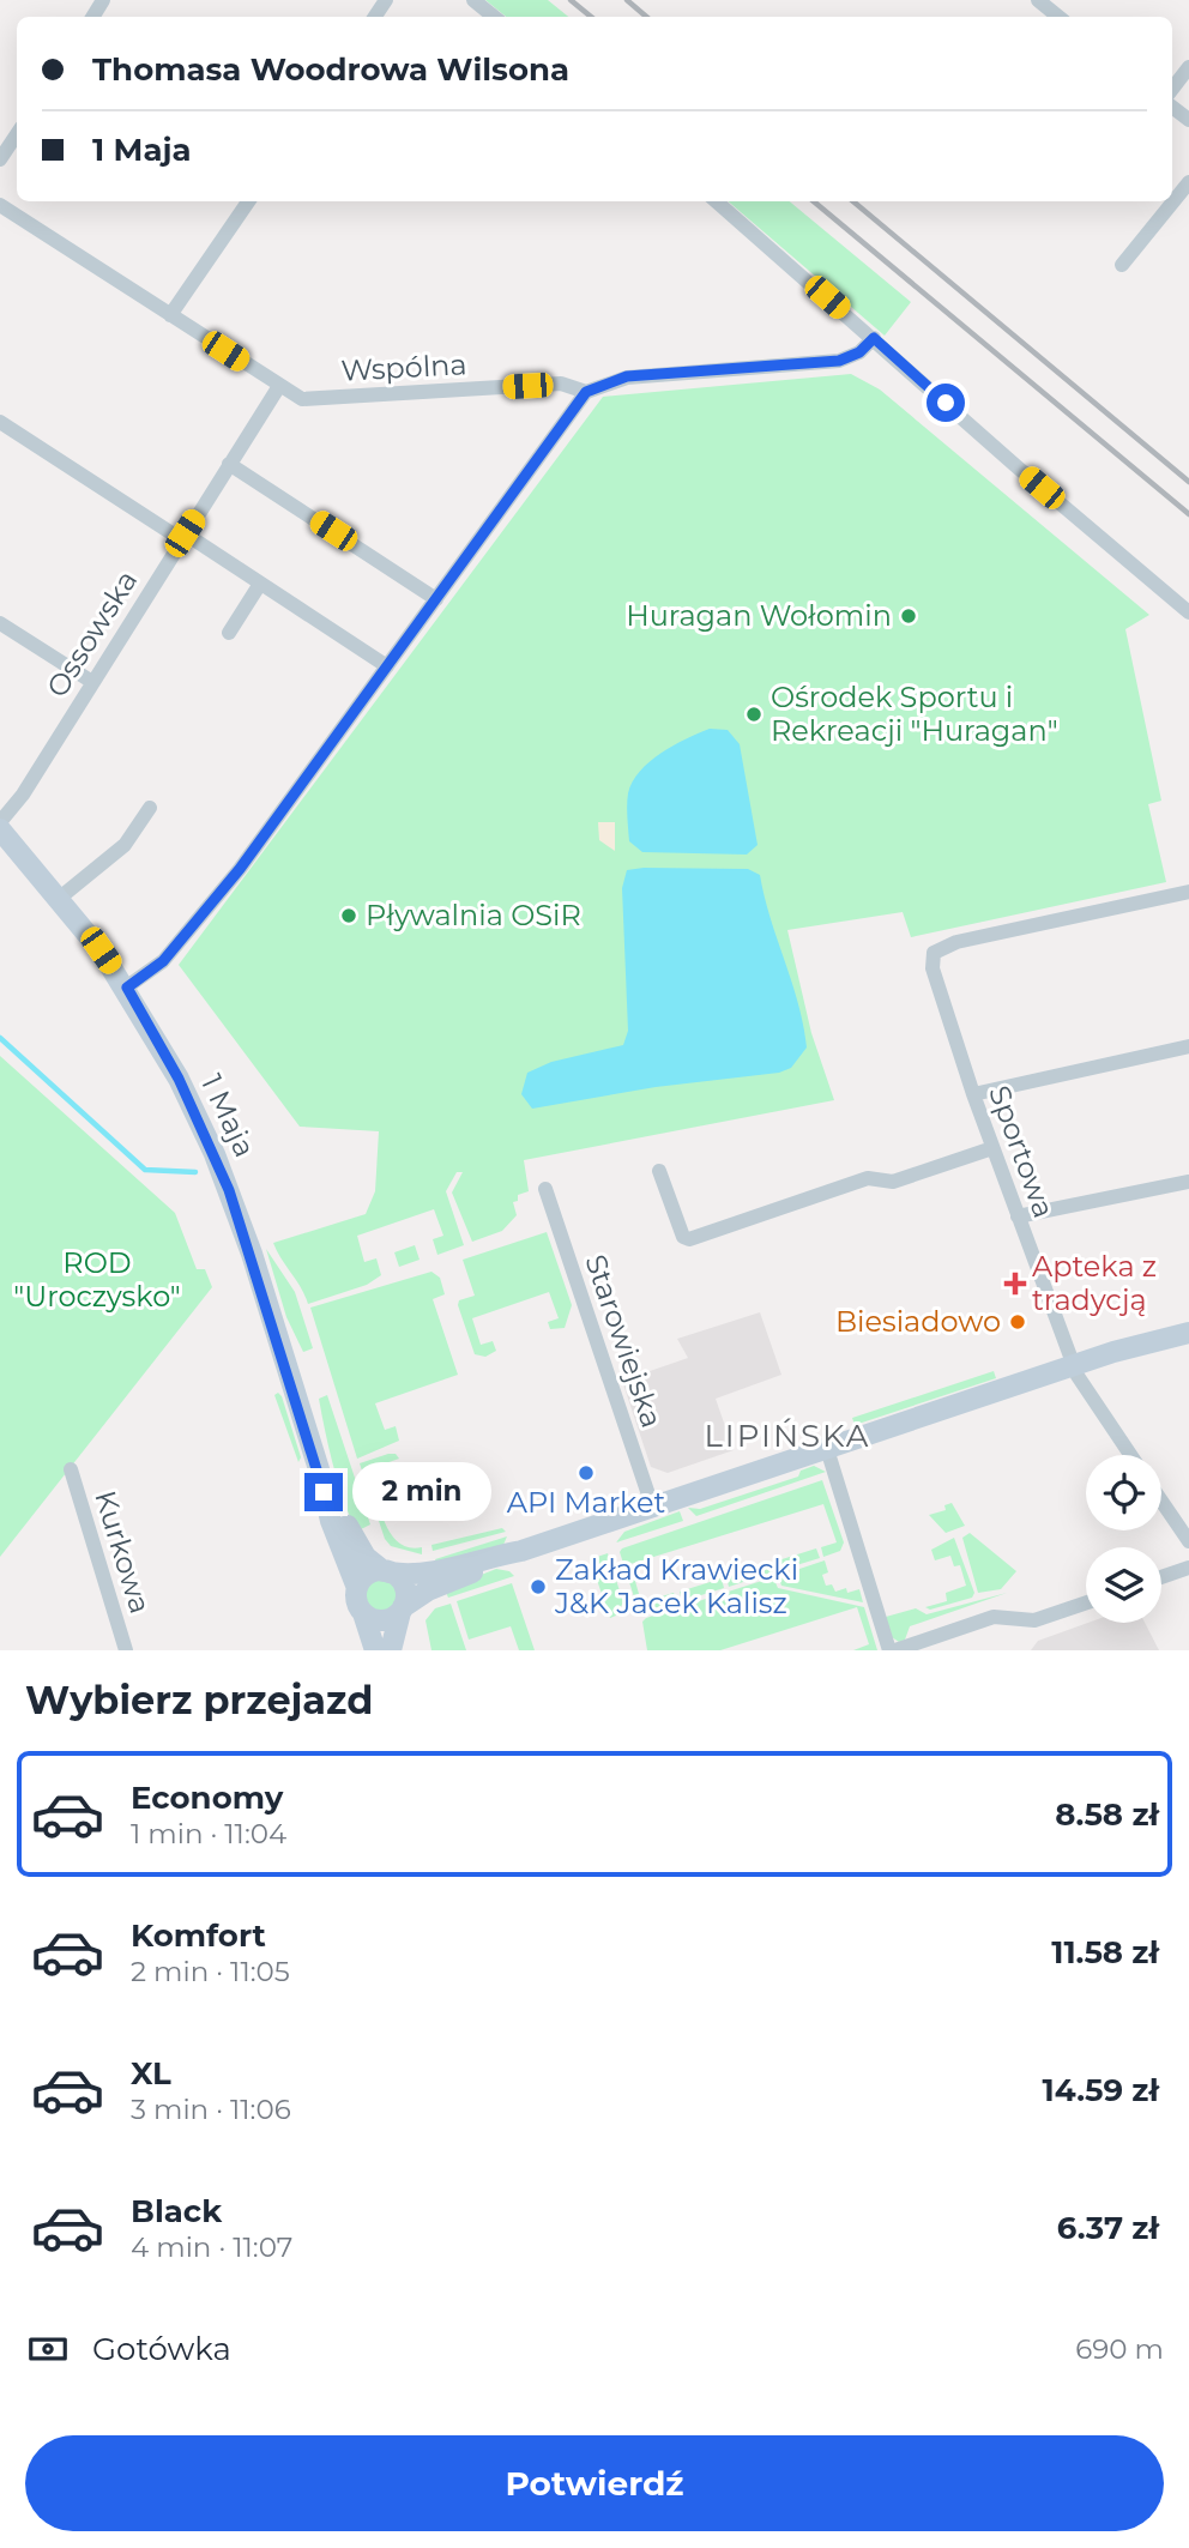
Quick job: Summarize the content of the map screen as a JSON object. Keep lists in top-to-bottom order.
{
  "streets": {
    "main road": ["1 Maja"],
    "street": [
      "Wspólna",
      "Ossowska",
      "Sportowa",
      "Starowiejska",
      "Kurkowa"
    ]
  },
  "crossings": [
    ["Wspólna", "Ossowska"]
  ],
  "districts": ["LIPIŃSKA"],
  "parks": ["ROD \"Uroczysko\""],
  "places": {
    "other": [
      "Huragan Wołomin",
      "Ośrodek Sportu i Rekreacji \"Huragan\"",
      "Pływalnia OSiR",
      "Biesiadowo",
      "API Market",
      "Zakład Krawiecki J&K Jacek Kalisz"
    ],
    "health": ["Apteka z tradycją"]
  },
  "page": {
    "banner": ["Thomasa Woodrowa Wilsona", "1 Maja"],
    "bubble": "2 min",
    "heading": "Wybierz przejazd",
    "list": [
      {
        "name": "Economy",
        "note": "1 min · 11:04",
        "value": "8.58 zł"
      },
      {
        "name": "Komfort",
        "note": "2 min · 11:05",
        "value": "11.58 zł"
      },
      {
        "name": "XL",
        "note": "3 min · 11:06",
        "value": "14.59 zł"
      },
      {
        "name": "Black",
        "note": "4 min · 11:07",
        "value": "6.37 zł"
      }
    ],
    "pay": ["Gotówka", "690 m"],
    "buttons": "Potwierdź"
  }
}
